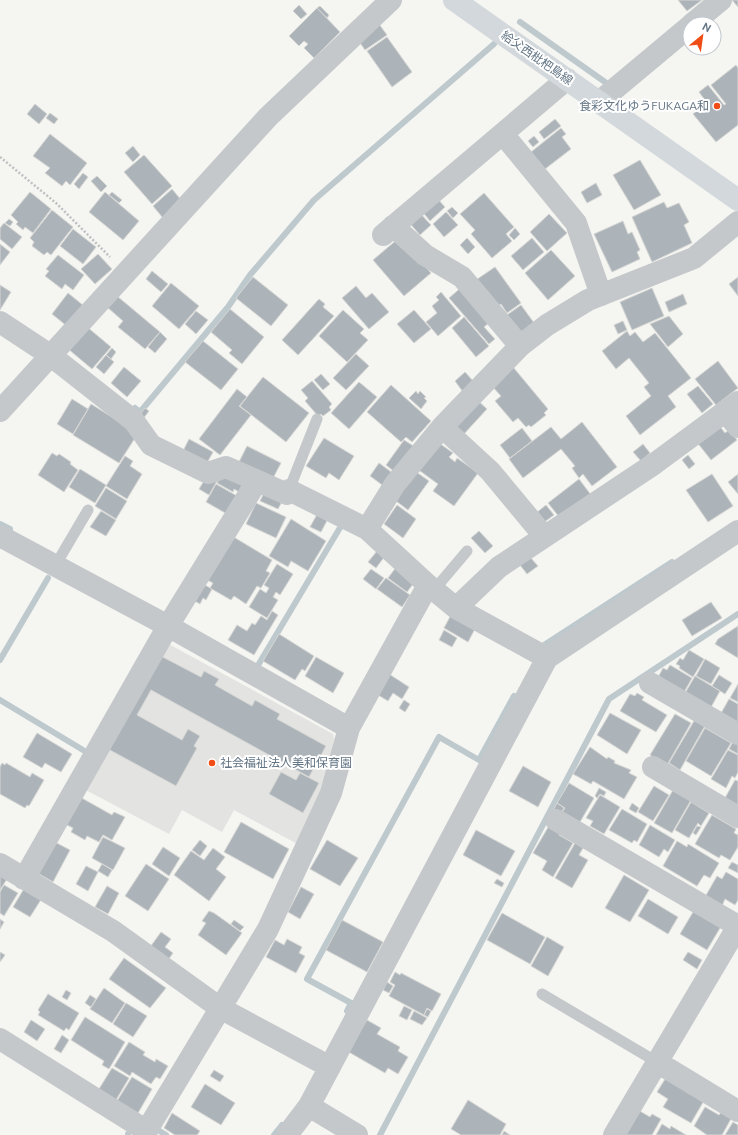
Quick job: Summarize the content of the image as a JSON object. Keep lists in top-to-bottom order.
{
  "streets": {
    "main road": ["給父西枇杷島線"]
  },
  "places": ["食彩文化ゆうFUKAGA和", "社会福祉法人美和保育園"],
  "north": "top right"
}
